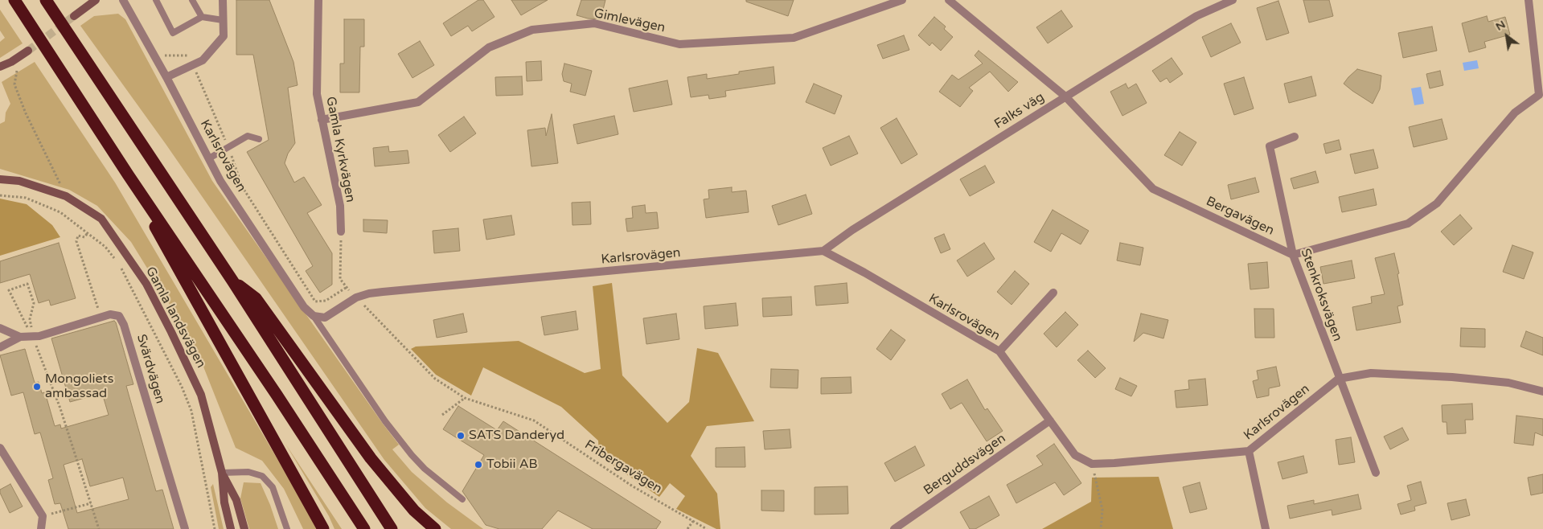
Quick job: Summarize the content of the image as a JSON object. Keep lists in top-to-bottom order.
{
  "streets": {
    "street": [
      "Gimlevägen",
      "Falks väg",
      "Gamla Kyrkvägen",
      "Karlsrovägen",
      "Bergavägen",
      "Stenkroksvägen",
      "Gamla landsvägen",
      "Svärdvägen",
      "Berguddsvägen"
    ],
    "path": ["Fribergavägen"]
  },
  "crossings": [
    ["Gimlevägen", "Gamla Kyrkvägen"],
    ["Falks väg", "Karlsrovägen"],
    ["Falks väg", "Bergavägen"],
    ["Karlsrovägen", "Stenkroksvägen"],
    ["Karlsrovägen", "Berguddsvägen"],
    ["Karlsrovägen", "Fribergavägen"],
    ["Bergavägen", "Stenkroksvägen"]
  ],
  "places": ["Mongoliets ambassad", "SATS Danderyd", "Tobii AB"],
  "north": "top left"
}
